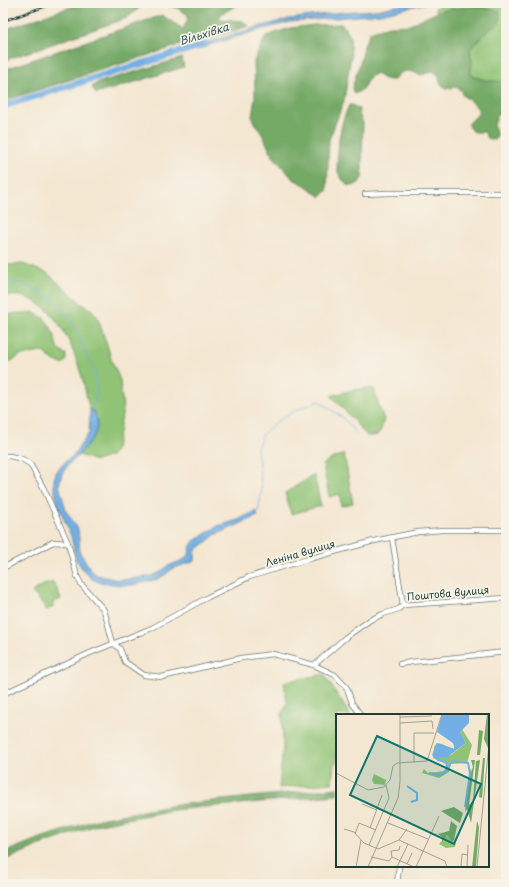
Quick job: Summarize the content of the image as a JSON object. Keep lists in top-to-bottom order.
{
  "streets": {
    "street": ["Леніна вулиця", "Поштова вулиця"]
  },
  "water": ["Вільхівка"]
}
